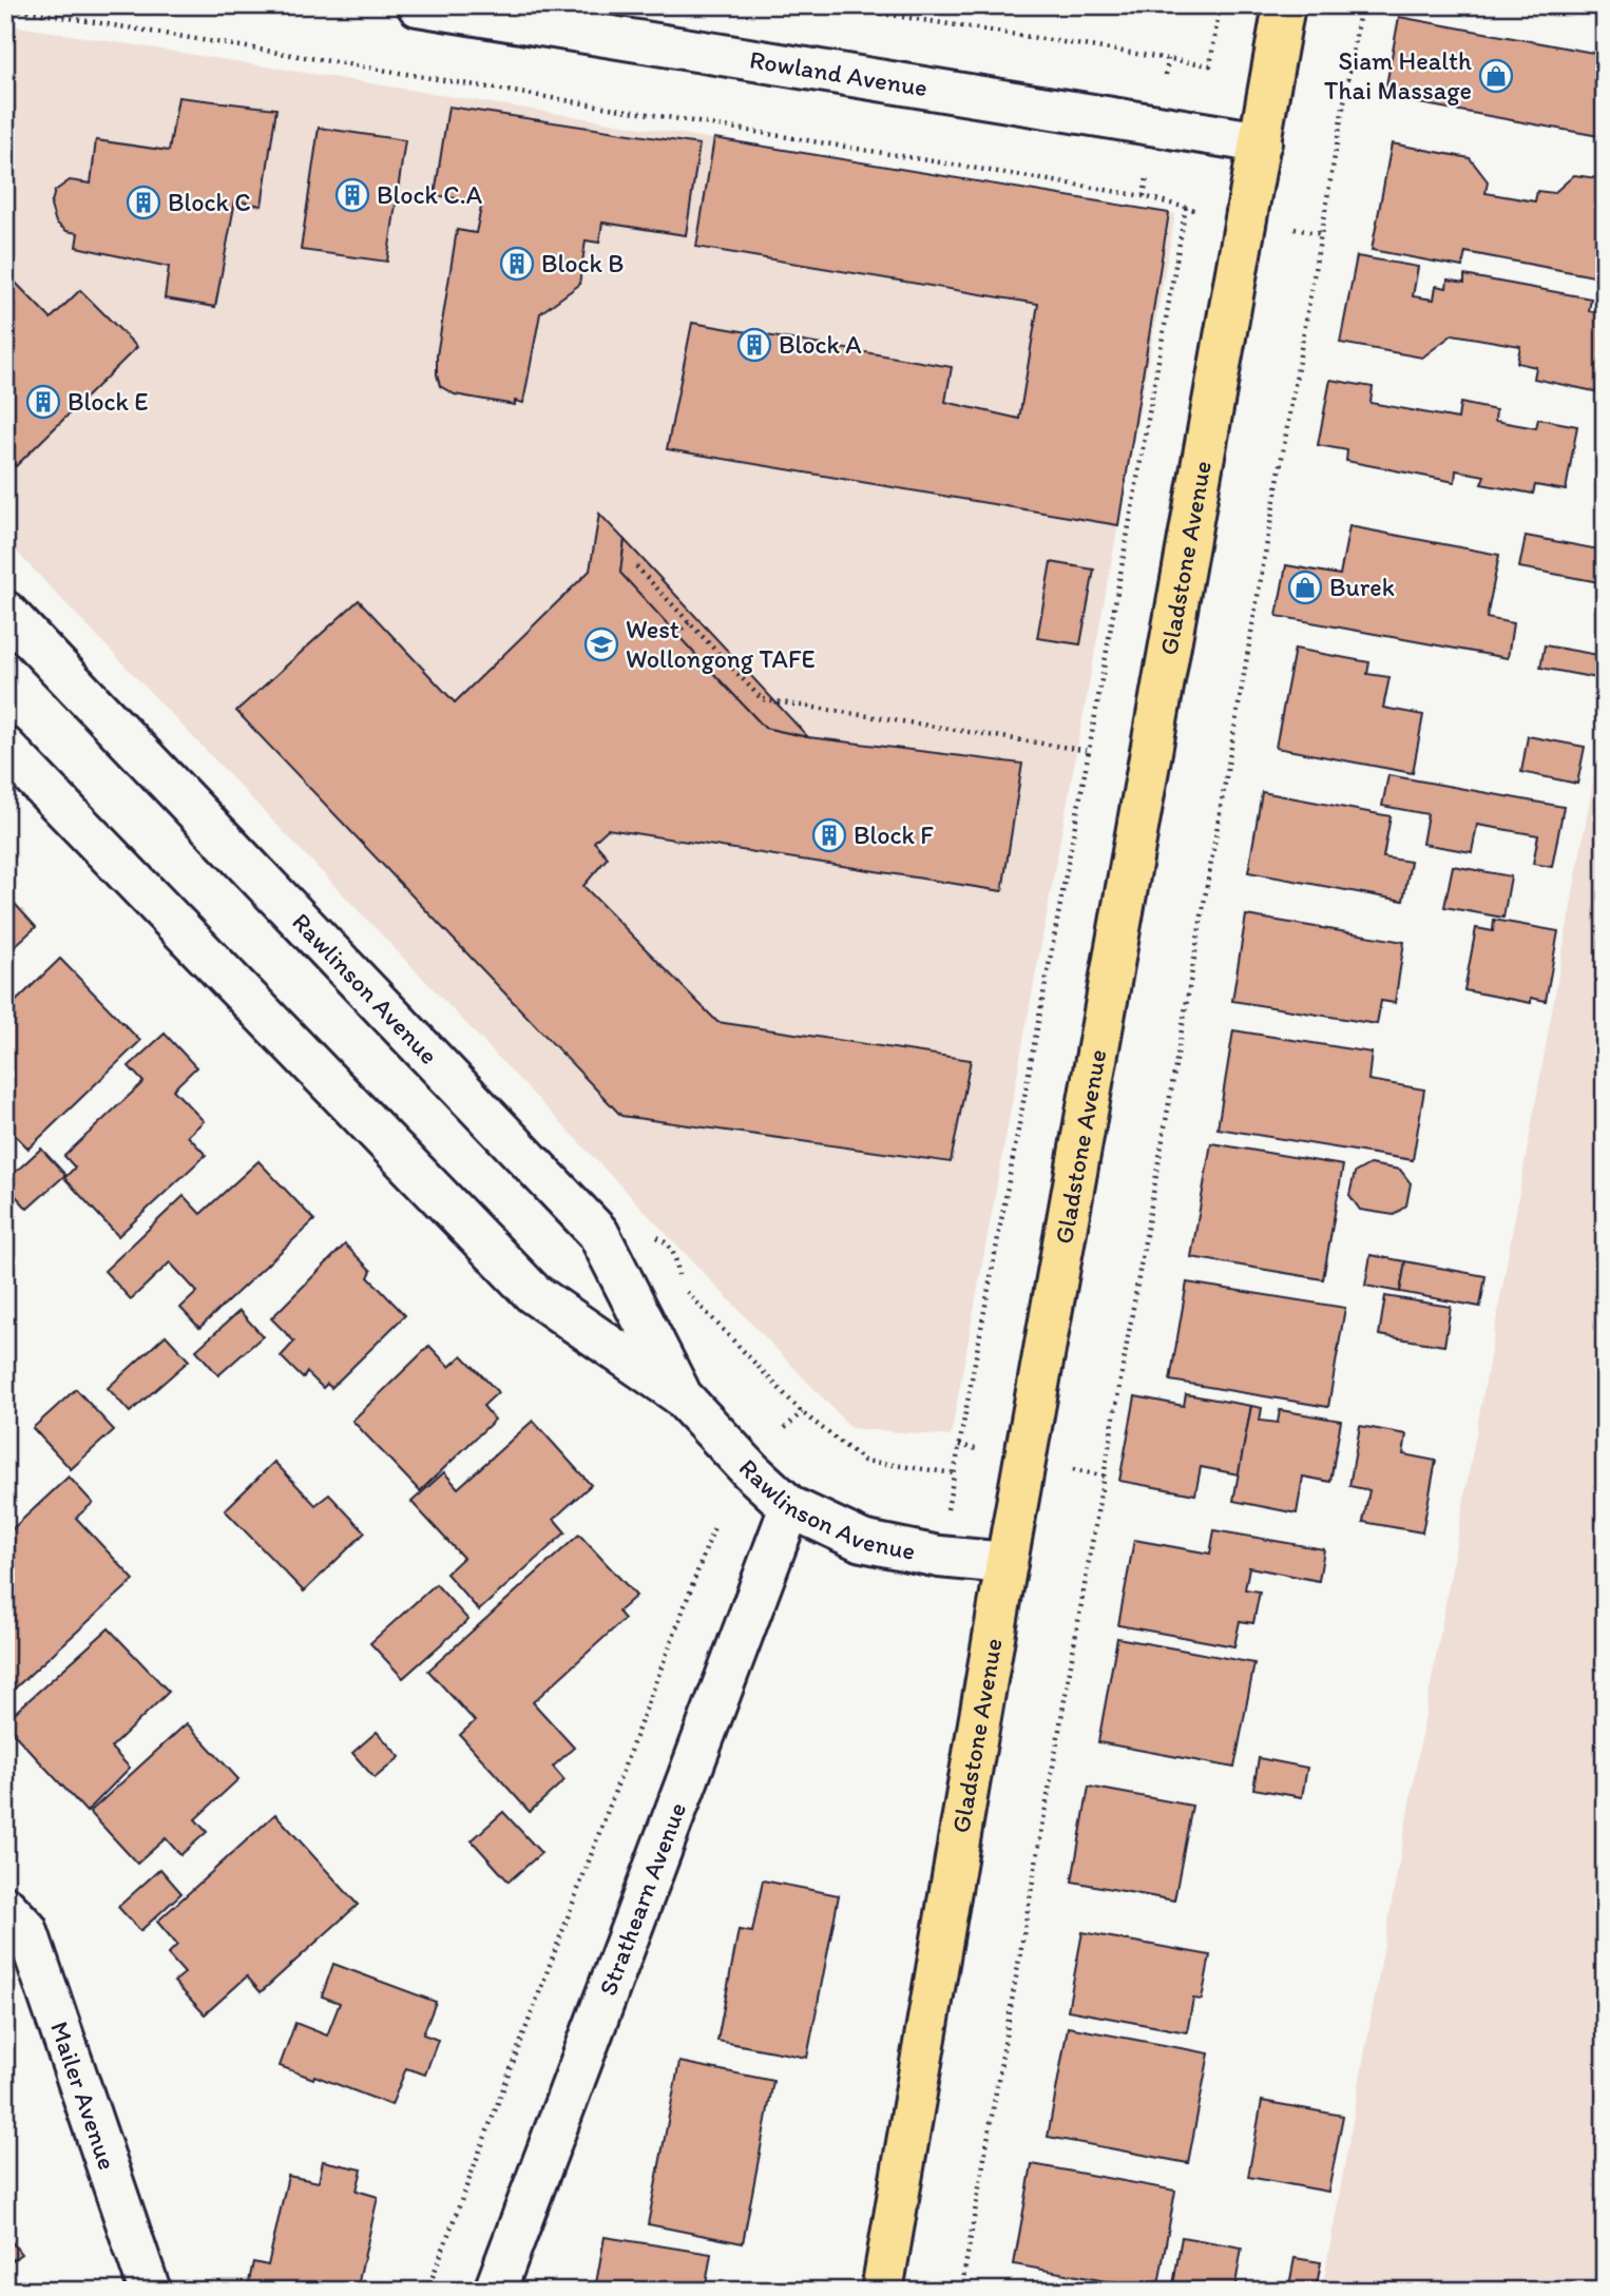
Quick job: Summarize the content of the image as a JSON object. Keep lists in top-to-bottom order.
{
  "streets": {
    "main road": ["Gladstone Avenue"],
    "street": [
      "Rowland Avenue",
      "Rawlinson Avenue",
      "Strathearn Avenue",
      "Mailer Avenue"
    ]
  },
  "crossings": [
    ["Rowland Avenue", "Gladstone Avenue"],
    ["Gladstone Avenue", "Rawlinson Avenue"],
    ["Rawlinson Avenue", "Strathearn Avenue"]
  ],
  "places": {
    "shop": ["Siam Health Thai Massage", "Burek"],
    "building": [
      "Block C.A",
      "Block C",
      "Block B",
      "Block A",
      "Block E",
      "Block F"
    ],
    "school or university": ["West Wollongong TAFE"]
  }
}
